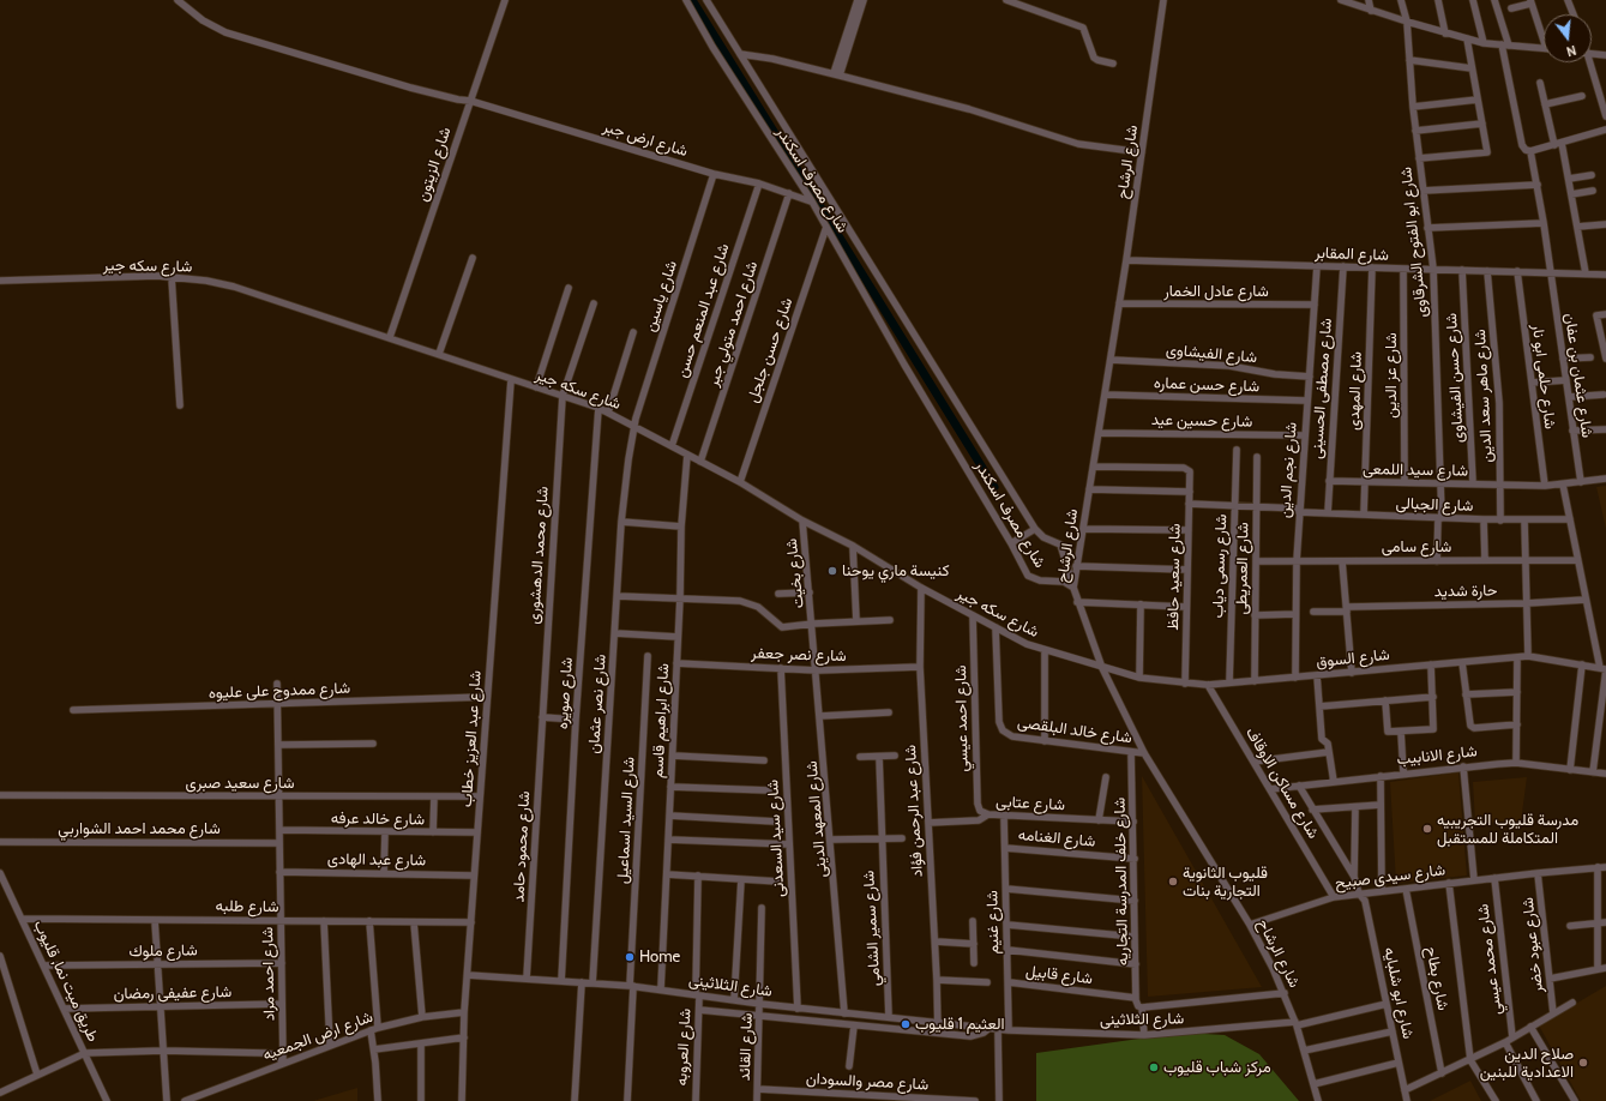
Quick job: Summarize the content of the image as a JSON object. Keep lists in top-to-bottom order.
{
  "streets": {
    "street": [
      "شارع ارض جبر",
      "شارع الرشاح",
      "شارع الزيتون",
      "شارع مصرف اسكندر",
      "شارع ابو الفتوح الشرقاوى",
      "شارع المقابر",
      "شارع سكه جير",
      "شارع عادل الخمار",
      "شارع ياسين",
      "شارع عبد المنعم حسن",
      "شارع احمد متولي جبر",
      "شارع حسن جلجل",
      "شارع الفيشاوى",
      "شارع عز الدين",
      "شارع عثمان بن عفان",
      "شارع حلمى ابو نار",
      "شارع حسن الفيشاوى",
      "شارع حسن عماره",
      "شارع مصطفى الحسينى",
      "شارع المهدى",
      "شارع ماهر سعد الدين",
      "شارع حسين عيد",
      "شارع نجم الدين",
      "شارع سيد اللمعى",
      "شارع الجبالى",
      "شارع سامى",
      "شارع محمد الدهشورى",
      "شارع رسمى دياب",
      "شارع العمريطى",
      "شارع بخيت",
      "شارع سعيد حافظ",
      "حارة شديد",
      "شارع نصر جعفر",
      "شارع السوق",
      "شارع ممدوح على عليوه",
      "شارع صويره",
      "شارع نصر عثمان",
      "شارع احمد عيسي",
      "شارع ابراهيم قاسم",
      "شارع خالد البلقصى",
      "شارع عبد العزيز خطاب",
      "شارع الانابيب",
      "شارع سعيد صبرى",
      "شارع مساكن الاوقاف",
      "شارع عتابى",
      "شارع عبد الرحمن فؤاد",
      "شارع خالد عرفه",
      "شارع المعهد الدينى",
      "شارع السيد اسماعيل",
      "شارع محمد احمد الشواربي",
      "شارع سيد السعدنى",
      "شارع الغنامه",
      "شارع محمود حامد",
      "شارع عبد الهادى",
      "شارع سيدى صبيح",
      "شارع خلف المدرسة التجاريه",
      "شارع طلبه",
      "شارع غنيم",
      "شارع سمير الشامي",
      "شارع عبود خضر",
      "شارع ملوك",
      "شارع محمد عيسي",
      "شارع احمد مراد",
      "شارع قابيل",
      "شارع بطاح",
      "طريق ميت نما, قليوب",
      "شارع الثلاثينى",
      "شارع عفيفى رمضان",
      "شارع ابو شلبايه",
      "شارع ارض الجمعيه",
      "شارع العروبه",
      "شارع القائد",
      "شارع مصر والسودان"
    ]
  },
  "crossings": [
    ["شارع ارض جبر", "شارع الزيتون"],
    ["شارع ارض جبر", "شارع مصرف اسكندر"],
    ["شارع ارض جبر", "شارع ياسين"],
    ["شارع ارض جبر", "شارع عبد المنعم حسن"],
    ["شارع ارض جبر", "شارع احمد متولي جبر"],
    ["شارع الرشاح", "شارع مصرف اسكندر"],
    ["شارع الرشاح", "شارع المقابر"],
    ["شارع الرشاح", "شارع سكه جير"],
    ["شارع الرشاح", "شارع عادل الخمار"],
    ["شارع الرشاح", "شارع الفيشاوى"],
    ["شارع الرشاح", "شارع حسن عماره"],
    ["شارع الرشاح", "شارع حسين عيد"],
    ["شارع الرشاح", "شارع سعيد حافظ"],
    ["شارع الرشاح", "شارع السوق"],
    ["شارع الرشاح", "شارع خالد البلقصى"],
    ["شارع الرشاح", "شارع سيدى صبيح"],
    ["شارع الرشاح", "شارع الثلاثينى"],
    ["شارع الزيتون", "شارع سكه جير"],
    ["شارع مصرف اسكندر", "شارع حسن جلجل"],
    ["شارع ابو الفتوح الشرقاوى", "شارع المقابر"],
    ["شارع ابو الفتوح الشرقاوى", "شارع سيد اللمعى"],
    ["شارع ابو الفتوح الشرقاوى", "شارع الجبالى"],
    ["شارع ابو الفتوح الشرقاوى", "شارع سامى"],
    ["شارع المقابر", "شارع عز الدين"],
    ["شارع المقابر", "شارع عثمان بن عفان"],
    ["شارع المقابر", "شارع حلمى ابو نار"],
    ["شارع المقابر", "شارع حسن الفيشاوى"],
    ["شارع المقابر", "شارع مصطفى الحسينى"],
    ["شارع المقابر", "شارع المهدى"],
    ["شارع المقابر", "شارع ماهر سعد الدين"],
    ["شارع المقابر", "شارع نجم الدين"],
    ["شارع سكه جير", "شارع ياسين"],
    ["شارع سكه جير", "شارع عبد المنعم حسن"],
    ["شارع سكه جير", "شارع احمد متولي جبر"],
    ["شارع سكه جير", "شارع حسن جلجل"],
    ["شارع سكه جير", "شارع محمد الدهشورى"],
    ["شارع سكه جير", "شارع بخيت"],
    ["شارع سكه جير", "شارع السوق"],
    ["شارع سكه جير", "شارع صويره"],
    ["شارع سكه جير", "شارع نصر عثمان"],
    ["شارع سكه جير", "شارع احمد عيسي"],
    ["شارع سكه جير", "شارع ابراهيم قاسم"],
    ["شارع سكه جير", "شارع خالد البلقصى"],
    ["شارع سكه جير", "شارع عبد العزيز خطاب"],
    ["شارع سكه جير", "شارع عبد الرحمن فؤاد"],
    ["شارع عادل الخمار", "شارع نجم الدين"],
    ["شارع ياسين", "شارع نصر عثمان"],
    ["شارع الفيشاوى", "شارع نجم الدين"],
    ["شارع عز الدين", "شارع سيد اللمعى"],
    ["شارع عثمان بن عفان", "شارع سيد اللمعى"],
    ["شارع حلمى ابو نار", "شارع سيد اللمعى"],
    ["شارع حسن الفيشاوى", "شارع سيد اللمعى"],
    ["شارع حسن عماره", "شارع نجم الدين"],
    ["شارع مصطفى الحسينى", "شارع سيد اللمعى"],
    ["شارع مصطفى الحسينى", "شارع الجبالى"],
    ["شارع المهدى", "شارع سيد اللمعى"],
    ["شارع المهدى", "شارع الجبالى"],
    ["شارع ماهر سعد الدين", "شارع سيد اللمعى"],
    ["شارع ماهر سعد الدين", "شارع الجبالى"],
    ["شارع حسين عيد", "شارع نجم الدين"],
    ["شارع نجم الدين", "شارع الجبالى"],
    ["شارع نجم الدين", "شارع سامى"],
    ["شارع نجم الدين", "شارع السوق"],
    ["شارع الجبالى", "شارع رسمى دياب"],
    ["شارع الجبالى", "شارع العمريطى"],
    ["شارع الجبالى", "شارع سعيد حافظ"],
    ["شارع سامى", "شارع العمريطى"],
    ["شارع محمد الدهشورى", "شارع محمود حامد"],
    ["شارع رسمى دياب", "شارع السوق"],
    ["شارع العمريطى", "شارع السوق"],
    ["شارع بخيت", "شارع المعهد الدينى"],
    ["شارع سعيد حافظ", "شارع السوق"],
    ["شارع نصر جعفر", "شارع ابراهيم قاسم"],
    ["شارع نصر جعفر", "شارع عبد الرحمن فؤاد"],
    ["شارع نصر جعفر", "شارع المعهد الدينى"],
    ["شارع نصر جعفر", "شارع سيد السعدنى"],
    ["شارع السوق", "شارع مساكن الاوقاف"],
    ["شارع ممدوح على عليوه", "شارع عبد العزيز خطاب"],
    ["شارع ممدوح على عليوه", "شارع احمد مراد"],
    ["شارع صويره", "شارع الثلاثينى"],
    ["شارع نصر عثمان", "شارع الثلاثينى"],
    ["شارع احمد عيسي", "شارع عتابى"],
    ["شارع ابراهيم قاسم", "شارع الثلاثينى"],
    ["شارع خالد البلقصى", "شارع خلف المدرسة التجاريه"],
    ["شارع عبد العزيز خطاب", "شارع سعيد صبرى"],
    ["شارع عبد العزيز خطاب", "شارع خالد عرفه"],
    ["شارع عبد العزيز خطاب", "شارع عبد الهادى"],
    ["شارع عبد العزيز خطاب", "شارع طلبه"],
    ["شارع عبد العزيز خطاب", "شارع الثلاثينى"],
    ["شارع عبد العزيز خطاب", "شارع ارض الجمعيه"],
    ["شارع الانابيب", "شارع مساكن الاوقاف"],
    ["شارع سعيد صبرى", "شارع احمد مراد"],
    ["شارع مساكن الاوقاف", "شارع سيدى صبيح"],
    ["شارع عتابى", "شارع عبد الرحمن فؤاد"],
    ["شارع عتابى", "شارع خلف المدرسة التجاريه"],
    ["شارع عتابى", "شارع غنيم"],
    ["شارع عبد الرحمن فؤاد", "شارع الثلاثينى"],
    ["شارع خالد عرفه", "شارع احمد مراد"],
    ["شارع المعهد الدينى", "شارع الثلاثينى"],
    ["شارع السيد اسماعيل", "شارع الثلاثينى"],
    ["شارع محمد احمد الشواربي", "شارع احمد مراد"],
    ["شارع سيد السعدنى", "شارع الثلاثينى"],
    ["شارع الغنامه", "شارع خلف المدرسة التجاريه"],
    ["شارع الغنامه", "شارع غنيم"],
    ["شارع محمود حامد", "شارع الثلاثينى"],
    ["شارع عبد الهادى", "شارع احمد مراد"],
    ["شارع سيدى صبيح", "شارع عبود خضر"],
    ["شارع سيدى صبيح", "شارع محمد عيسي"],
    ["شارع سيدى صبيح", "شارع بطاح"],
    ["شارع سيدى صبيح", "شارع ابو شلبايه"],
    ["شارع خلف المدرسة التجاريه", "شارع قابيل"],
    ["شارع طلبه", "شارع احمد مراد"],
    ["شارع طلبه", "طريق ميت نما, قليوب"],
    ["شارع غنيم", "شارع قابيل"],
    ["شارع غنيم", "شارع الثلاثينى"],
    ["شارع سمير الشامي", "شارع الثلاثينى"],
    ["شارع ملوك", "شارع احمد مراد"],
    ["شارع ملوك", "طريق ميت نما, قليوب"],
    ["شارع احمد مراد", "شارع عفيفى رمضان"],
    ["شارع احمد مراد", "شارع ارض الجمعيه"],
    ["طريق ميت نما, قليوب", "شارع عفيفى رمضان"],
    ["شارع الثلاثينى", "شارع ابو شلبايه"],
    ["شارع الثلاثينى", "شارع العروبه"],
    ["شارع الثلاثينى", "شارع القائد"],
    ["شارع القائد", "شارع مصر والسودان"]
  ],
  "places": [
    "كنيسة ماري يوحنا",
    "مدرسة قليوب التجريبيه المتكاملة للمستقبل",
    "قليوب الثانوية التجارية بنات",
    "Home",
    "العثيم 1 قليوب",
    "صلاح الدين الاعدادية للبنين",
    "مركز شباب قليوب"
  ],
  "north": "bottom"
}
